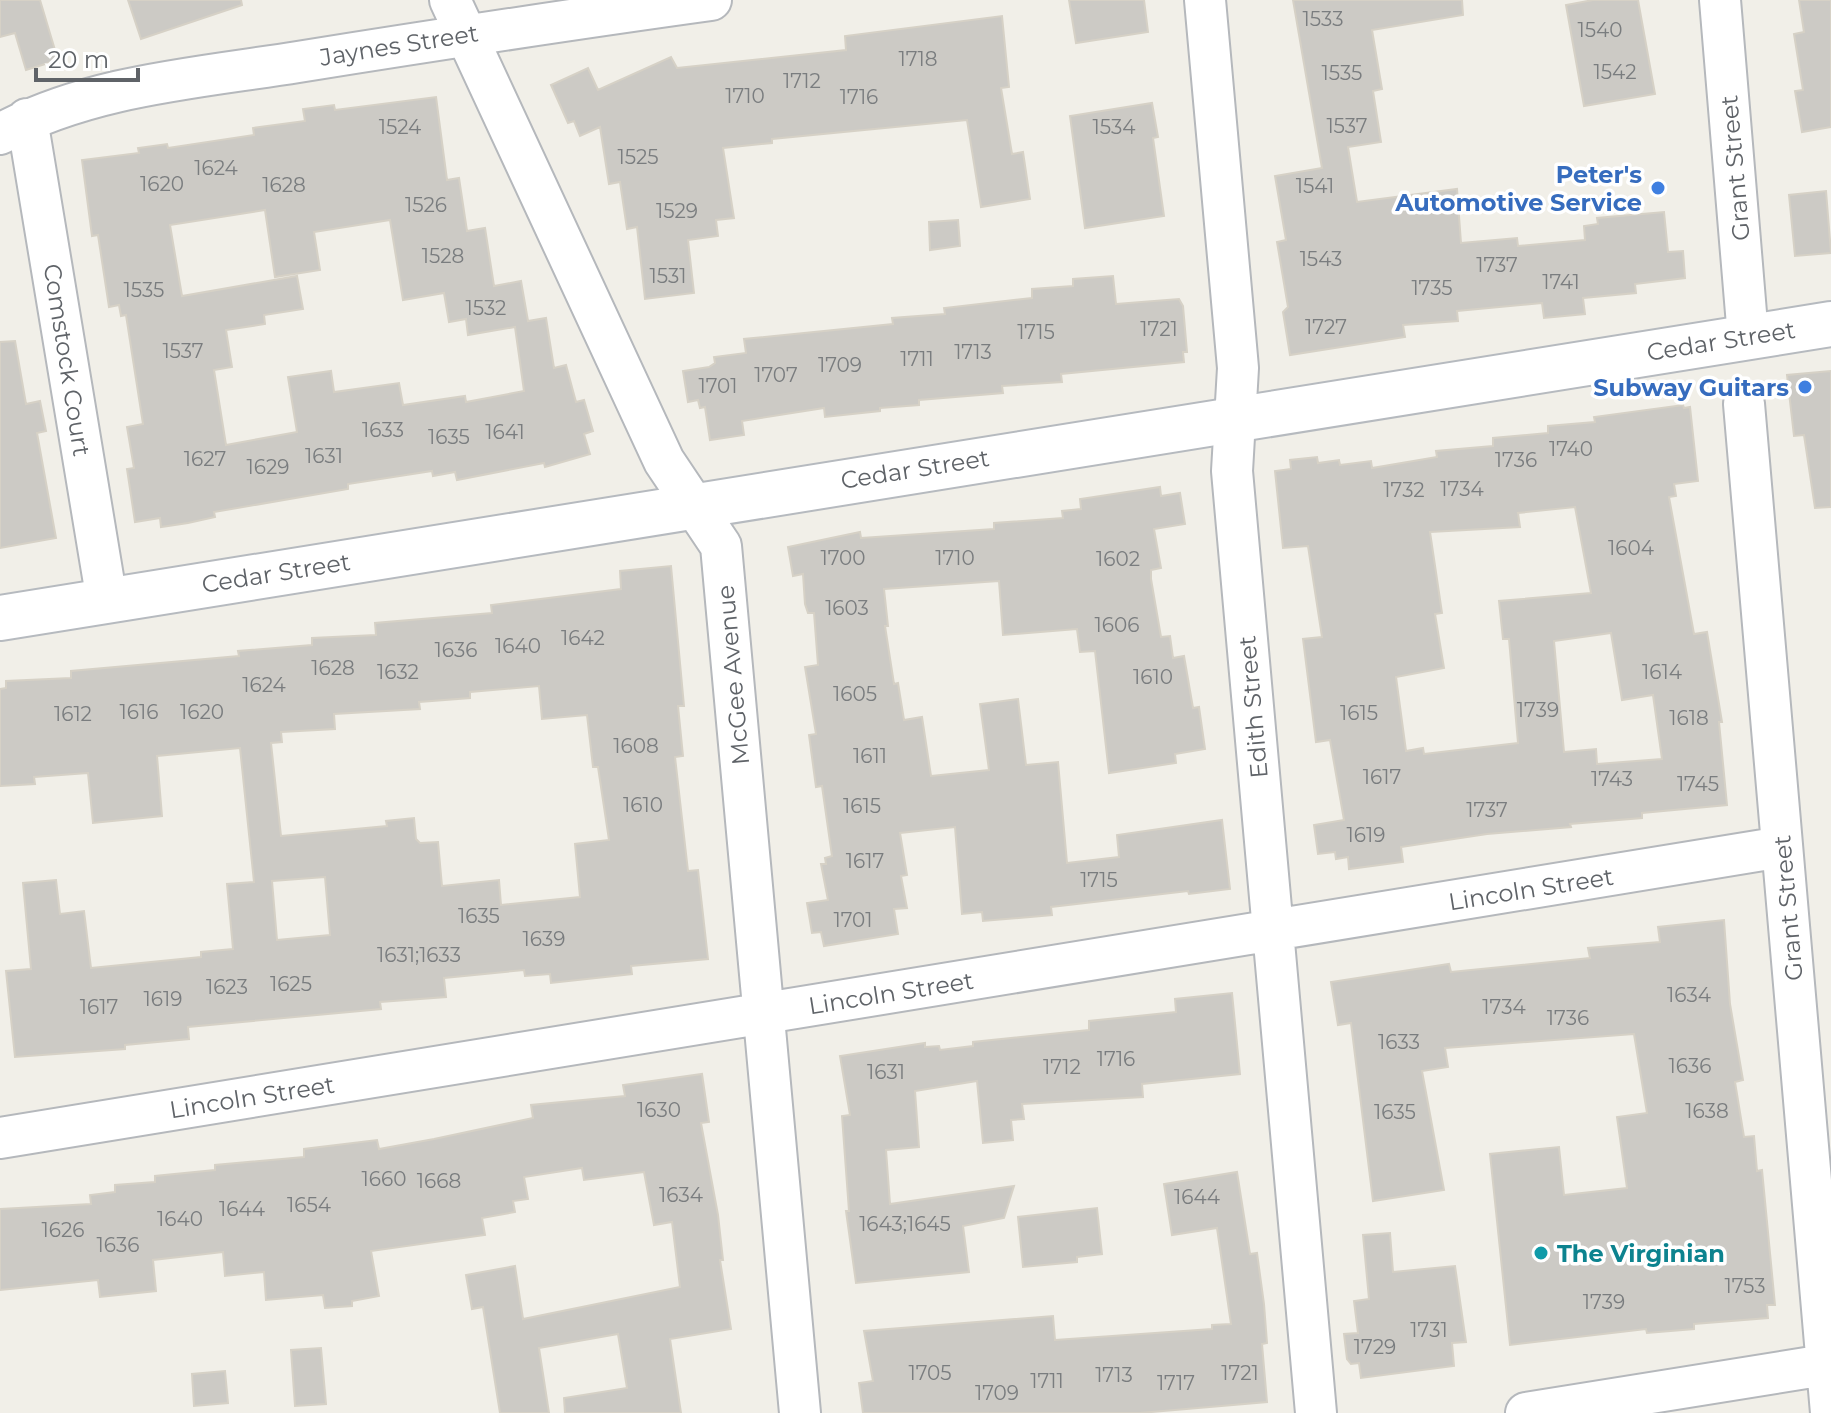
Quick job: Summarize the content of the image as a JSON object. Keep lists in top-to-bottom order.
{
  "streets": {
    "street": [
      "Jaynes Street",
      "Grant Street",
      "Cedar Street",
      "Comstock Court",
      "McGee Avenue",
      "Edith Street",
      "Lincoln Street"
    ]
  },
  "crossings": [
    ["Jaynes Street", "Comstock Court"],
    ["Jaynes Street", "McGee Avenue"],
    ["Grant Street", "Cedar Street"],
    ["Grant Street", "Lincoln Street"],
    ["Cedar Street", "Comstock Court"],
    ["Cedar Street", "McGee Avenue"],
    ["Cedar Street", "Edith Street"],
    ["McGee Avenue", "Lincoln Street"],
    ["Edith Street", "Lincoln Street"]
  ],
  "places": ["Peter's Automotive Service", "Subway Guitars", "The Virginian"],
  "house_numbers": [
    "1533",
    "1540",
    "1718",
    "1542",
    "1535",
    "1712",
    "1710",
    "1716",
    "1537",
    "1524",
    "1534",
    "1525",
    "1624",
    "1620",
    "1628",
    "1541",
    "1526",
    "1529",
    "1528",
    "1543",
    "1737",
    "1531",
    "1741",
    "1735",
    "1535",
    "1532",
    "1727",
    "1721",
    "1715",
    "1537",
    "1713",
    "1711",
    "1709",
    "1707",
    "1701",
    "1633",
    "1641",
    "1635",
    "1740",
    "1631",
    "1627",
    "1736",
    "1629",
    "1734",
    "1732",
    "1604",
    "1700",
    "1710",
    "1602",
    "1603",
    "1606",
    "1642",
    "1640",
    "1636",
    "1628",
    "1632",
    "1614",
    "1610",
    "1624",
    "1605",
    "1739",
    "1616",
    "1620",
    "1615",
    "1612",
    "1618",
    "1608",
    "1611",
    "1617",
    "1743",
    "1745",
    "1610",
    "1615",
    "1737",
    "1619",
    "1617",
    "1715",
    "1635",
    "1701",
    "1639",
    "1631;1633",
    "1625",
    "1623",
    "1634",
    "1619",
    "1617",
    "1734",
    "1736",
    "1633",
    "1716",
    "1636",
    "1712",
    "1631",
    "1630",
    "1638",
    "1635",
    "1660",
    "1668",
    "1634",
    "1644",
    "1654",
    "1644",
    "1640",
    "1643;1645",
    "1626",
    "1636",
    "1753",
    "1739",
    "1731",
    "1729",
    "1705",
    "1721",
    "1713",
    "1711",
    "1717",
    "1709"
  ],
  "scale_bar": "20 m"
}
